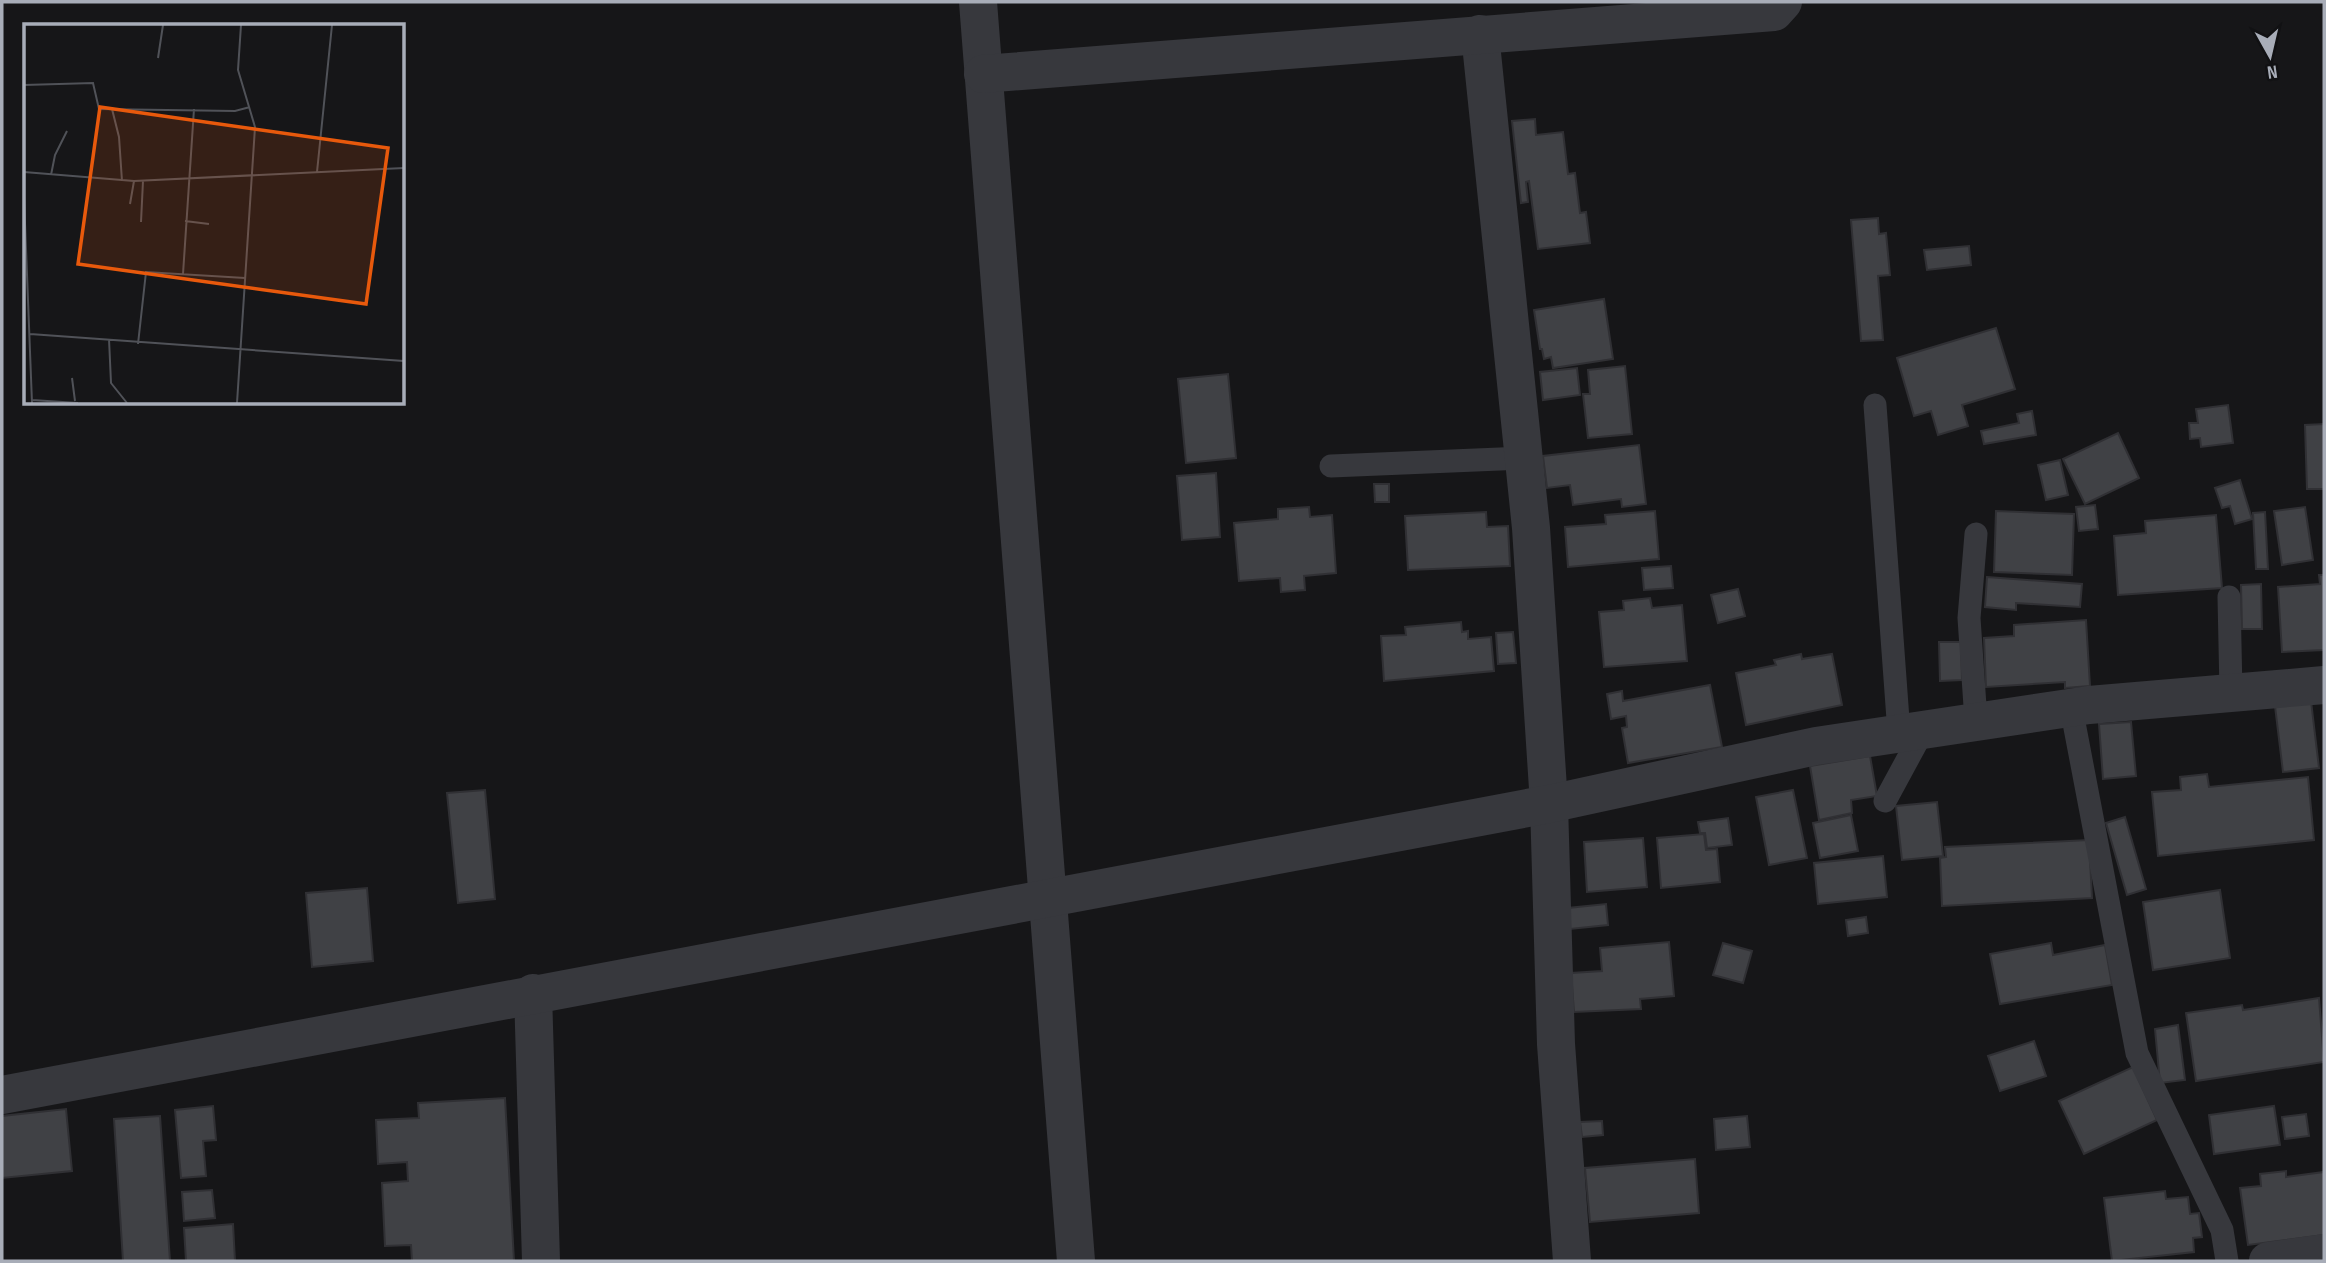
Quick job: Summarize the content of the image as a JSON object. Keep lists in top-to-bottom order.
{
  "north": "bottom"
}
